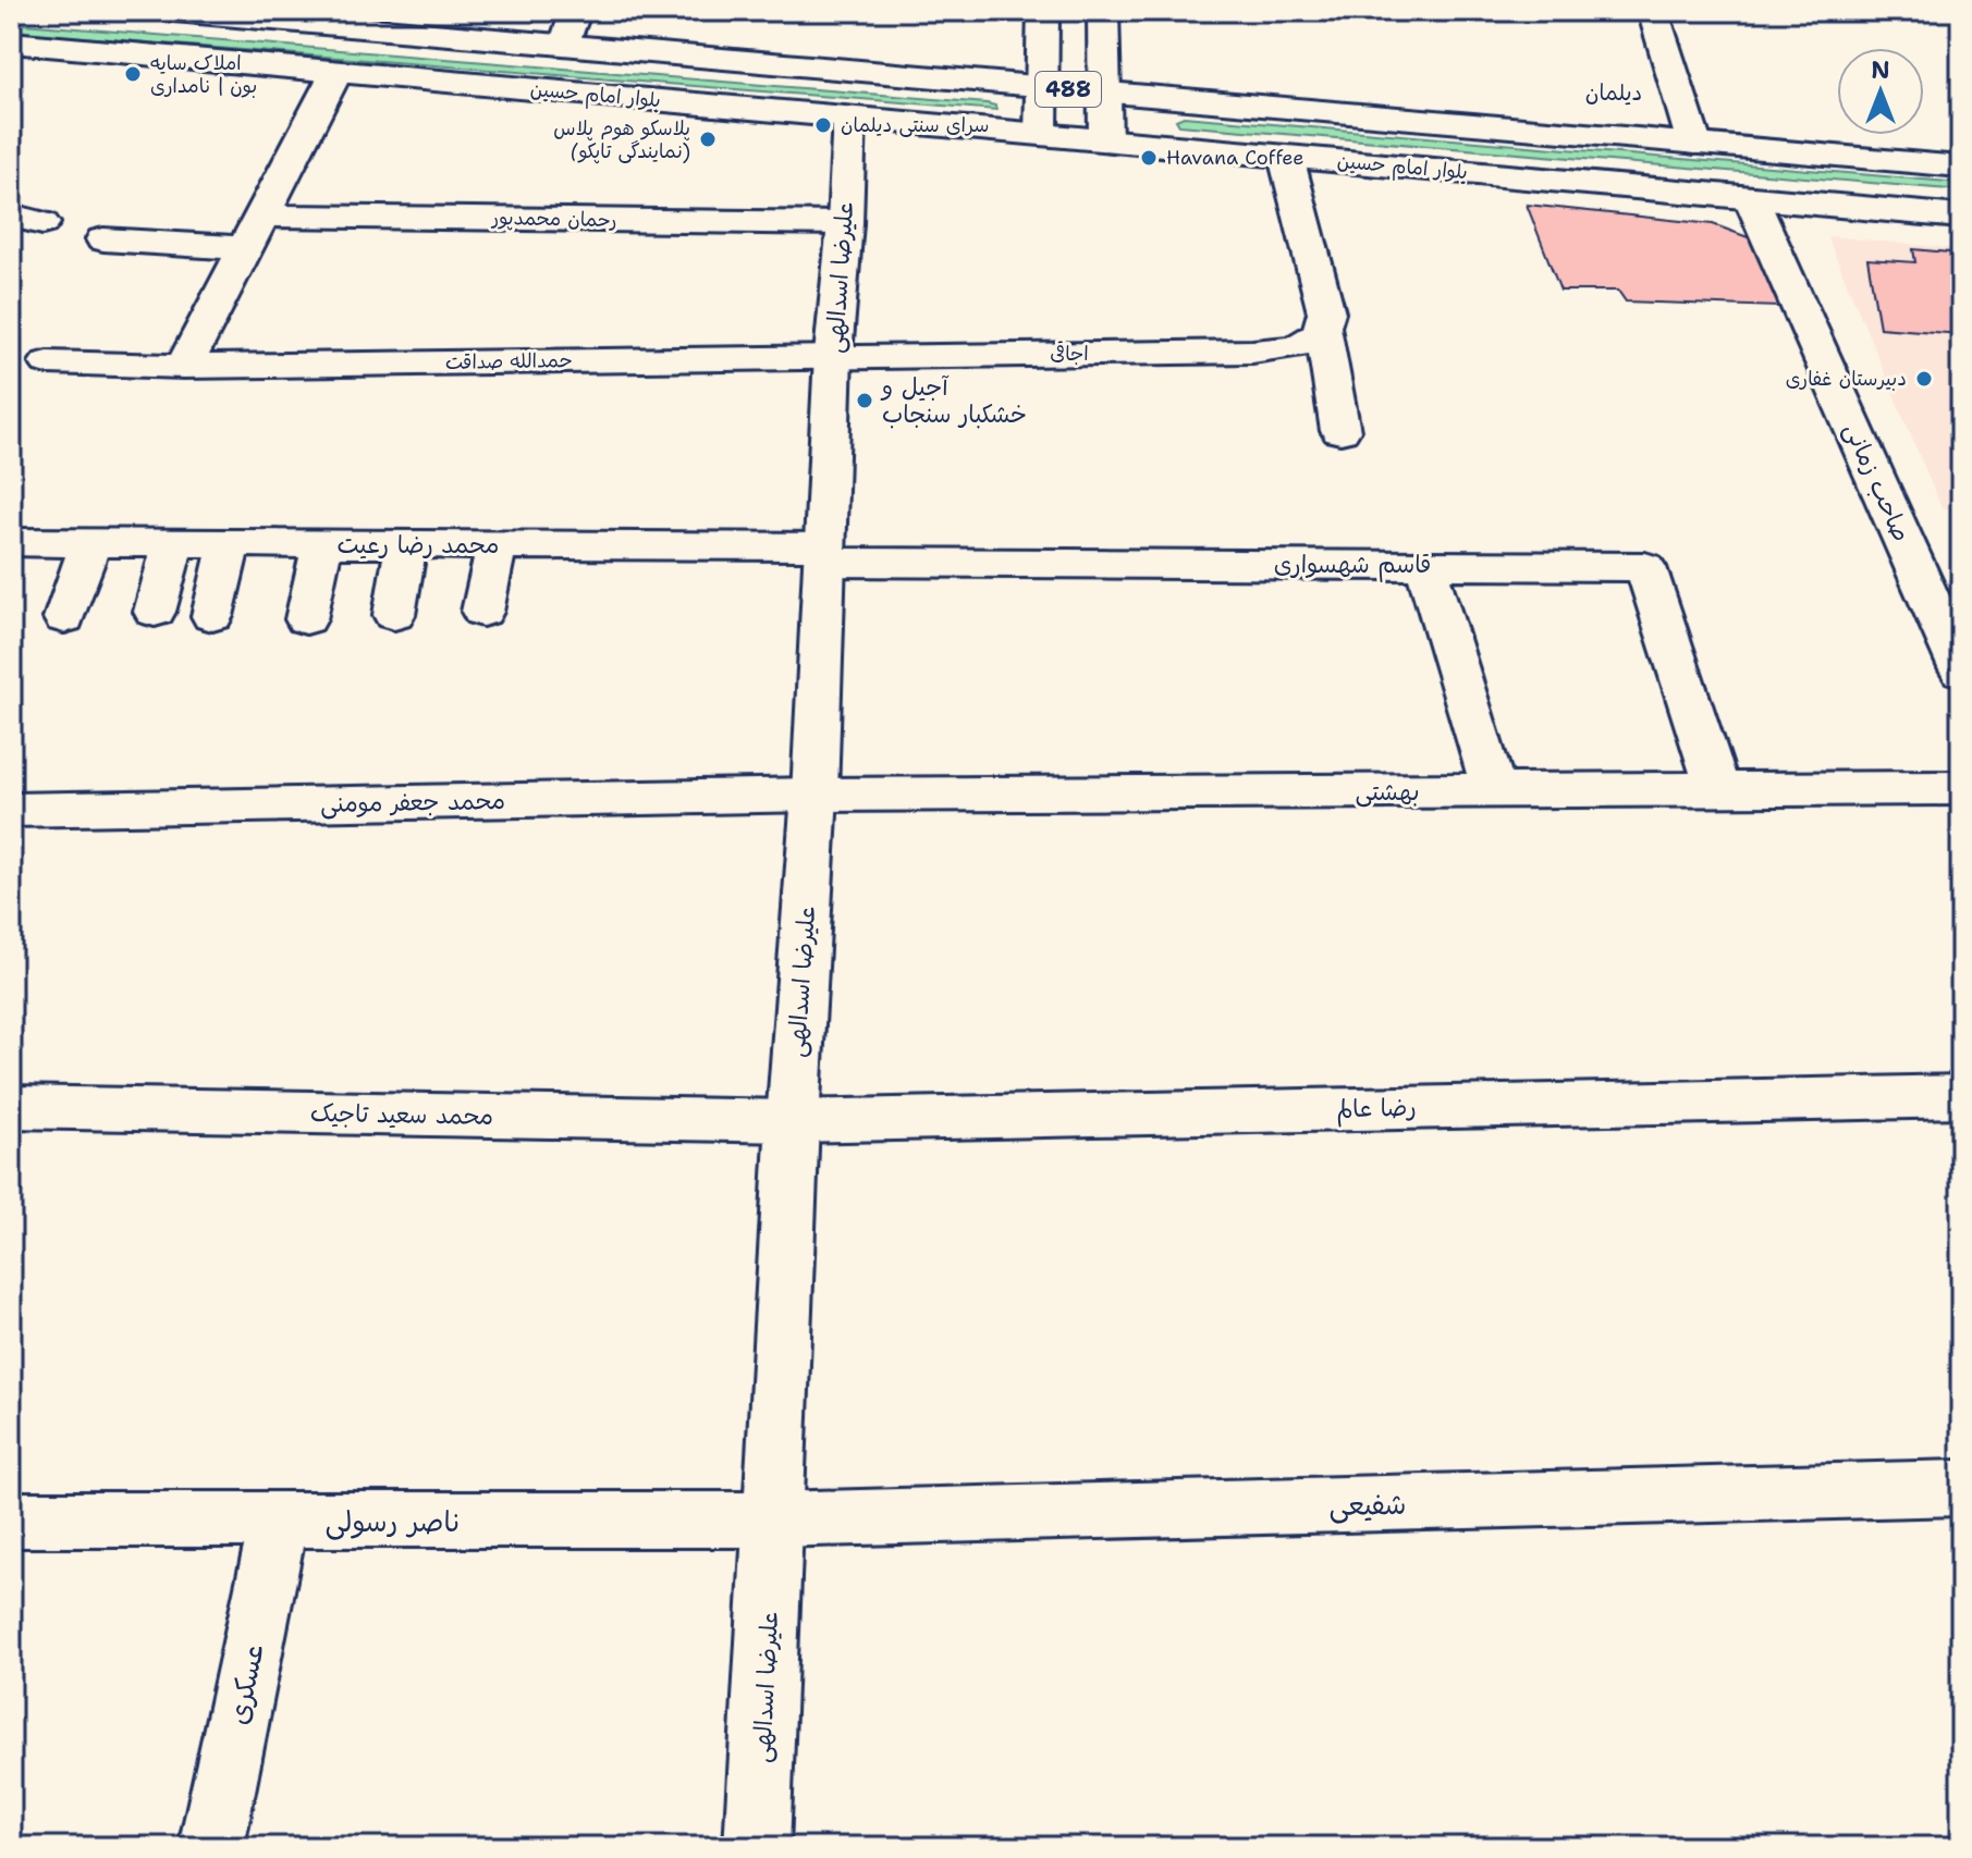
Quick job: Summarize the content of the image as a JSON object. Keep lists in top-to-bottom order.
{
  "streets": {
    "street": [
      "488",
      "بلوار امام حسین",
      "رحمان محمدپور",
      "علیرضا اسدالهی",
      "اجاقی",
      "حمدالله صداقت",
      "صاحب زمانی",
      "محمد رضا رعیت",
      "قاسم شهسواری",
      "بهشتی",
      "محمد جعفر مومنی",
      "رضا عالم",
      "محمد سعید تاجیک",
      "شفیعی",
      "ناصر رسولی",
      "عسکری"
    ]
  },
  "crossings": [
    ["بلوار امام حسین", "علیرضا اسدالهی"],
    ["بلوار امام حسین", "صاحب زمانی"],
    ["رحمان محمدپور", "علیرضا اسدالهی"],
    ["علیرضا اسدالهی", "اجاقی"],
    ["علیرضا اسدالهی", "حمدالله صداقت"],
    ["علیرضا اسدالهی", "محمد رضا رعیت"],
    ["علیرضا اسدالهی", "قاسم شهسواری"],
    ["علیرضا اسدالهی", "بهشتی"],
    ["علیرضا اسدالهی", "محمد جعفر مومنی"],
    ["علیرضا اسدالهی", "رضا عالم"],
    ["علیرضا اسدالهی", "محمد سعید تاجیک"],
    ["علیرضا اسدالهی", "شفیعی"],
    ["علیرضا اسدالهی", "ناصر رسولی"],
    ["اجاقی", "حمدالله صداقت"],
    ["محمد رضا رعیت", "قاسم شهسواری"],
    ["قاسم شهسواری", "بهشتی"],
    ["بهشتی", "محمد جعفر مومنی"],
    ["رضا عالم", "محمد سعید تاجیک"],
    ["شفیعی", "ناصر رسولی"],
    ["ناصر رسولی", "عسکری"]
  ],
  "districts": ["دیلمان"],
  "places": [
    "املاک سایه بون | نامداری",
    "سرای سنتی دیلمان",
    "پلاسکو هوم پلاس (نمایندگی تاپکو)",
    "Havana Coffee",
    "دبیرستان غفاری",
    "آجیل و خشکبار سنجاب"
  ],
  "north": "top"
}
